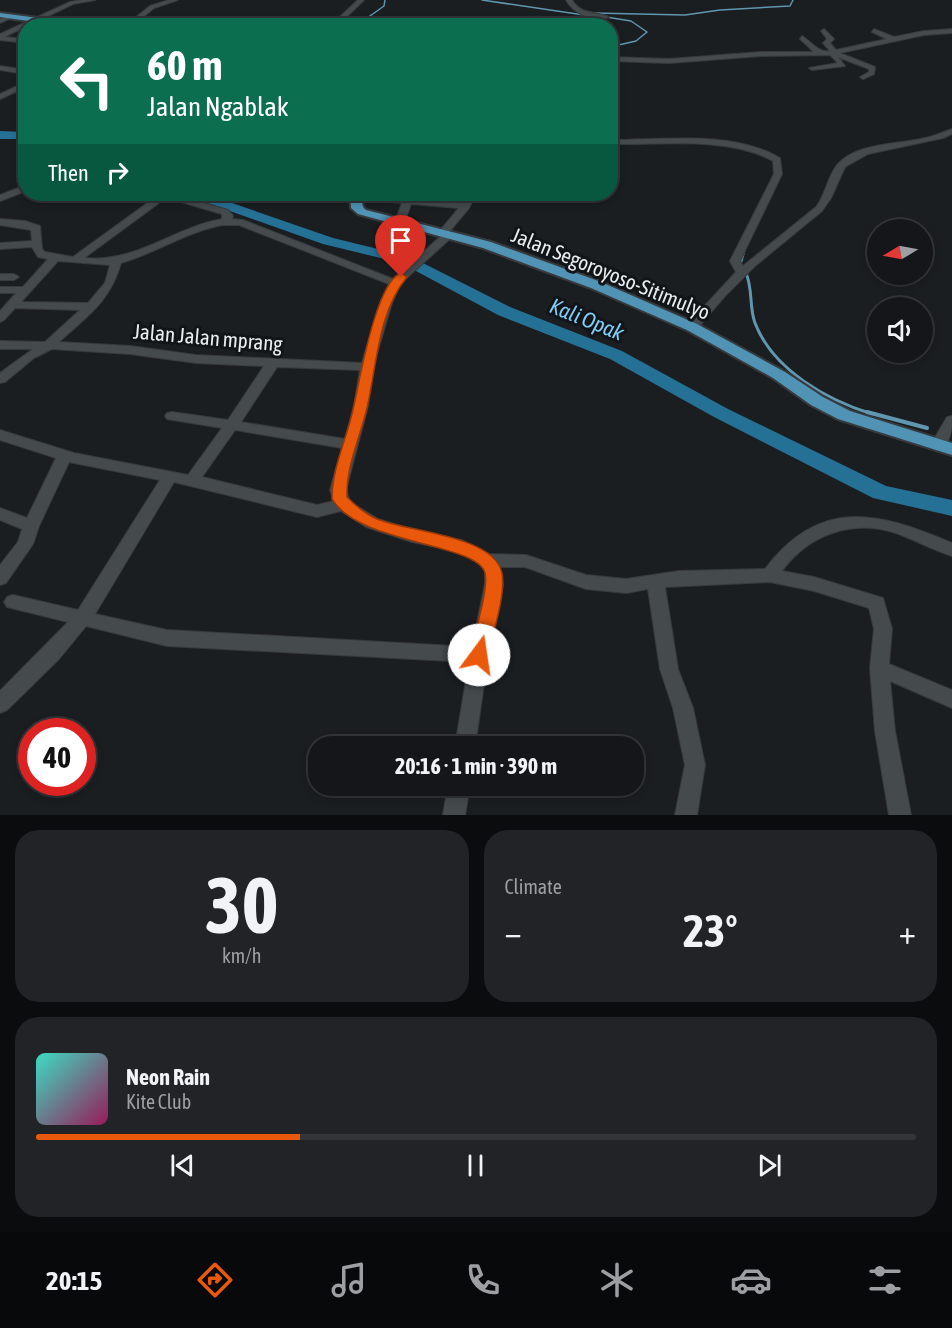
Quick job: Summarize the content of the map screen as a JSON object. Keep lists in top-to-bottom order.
{
  "streets": {
    "main road": ["Jalan Segoroyoso-Sitimulyo"],
    "street": ["Jalan Jalan mprang"]
  },
  "water": ["Kali Opak"],
  "north": "left",
  "page": {
    "turn": ["60 m", "Jalan Ngablak"],
    "then": "Then",
    "limit": "40",
    "trip": "20:16 · 1 min · 390 m",
    "tile": [
      ["30", "km/h"],
      "Climate"
    ],
    "heat": ["−", "23°", "+"],
    "song": ["Neon Rain", "Kite Club"],
    "tabs": "20:15"
  }
}
